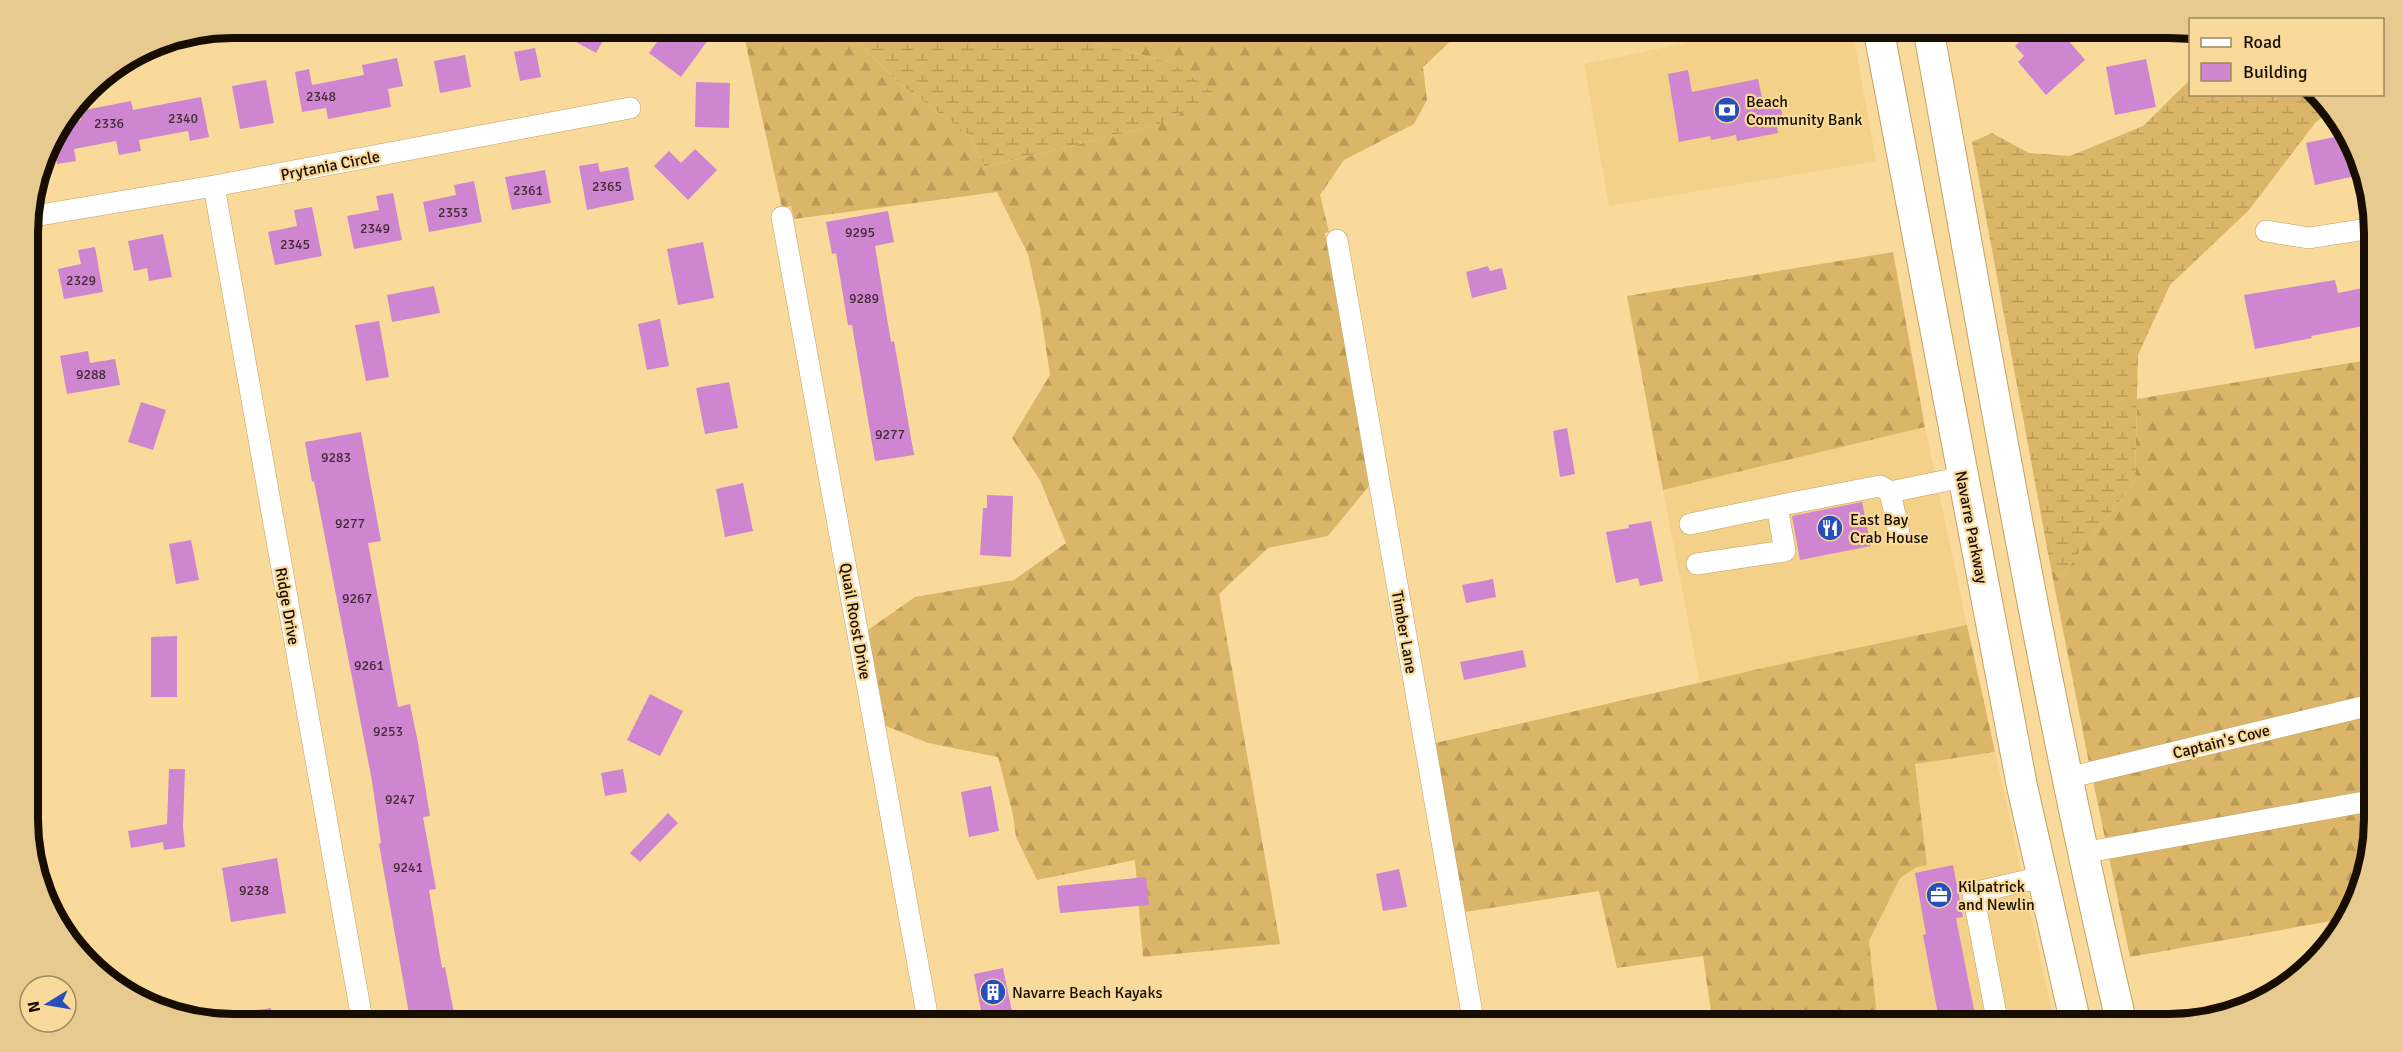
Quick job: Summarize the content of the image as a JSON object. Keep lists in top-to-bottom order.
{
  "streets": {
    "highway": ["Navarre Parkway"],
    "street": [
      "Prytania Circle",
      "Ridge Drive",
      "Quail Roost Drive",
      "Timber Lane",
      "Captain's Cove"
    ]
  },
  "crossings": [
    ["Prytania Circle", "Ridge Drive"]
  ],
  "places": {
    "bank": ["Beach Community Bank"],
    "restaurant": ["East Bay Crab House"],
    "office": ["Kilpatrick and Newlin"],
    "building": ["Navarre Beach Kayaks"]
  },
  "house_numbers": [
    "2348",
    "2340",
    "2336",
    "2365",
    "2361",
    "2353",
    "2349",
    "9295",
    "2345",
    "2329",
    "9289",
    "9288",
    "9277",
    "9283",
    "9277",
    "9267",
    "9261",
    "9253",
    "9247",
    "9241",
    "9238"
  ],
  "legend": ["Road", "Building"],
  "north": "left"
}
